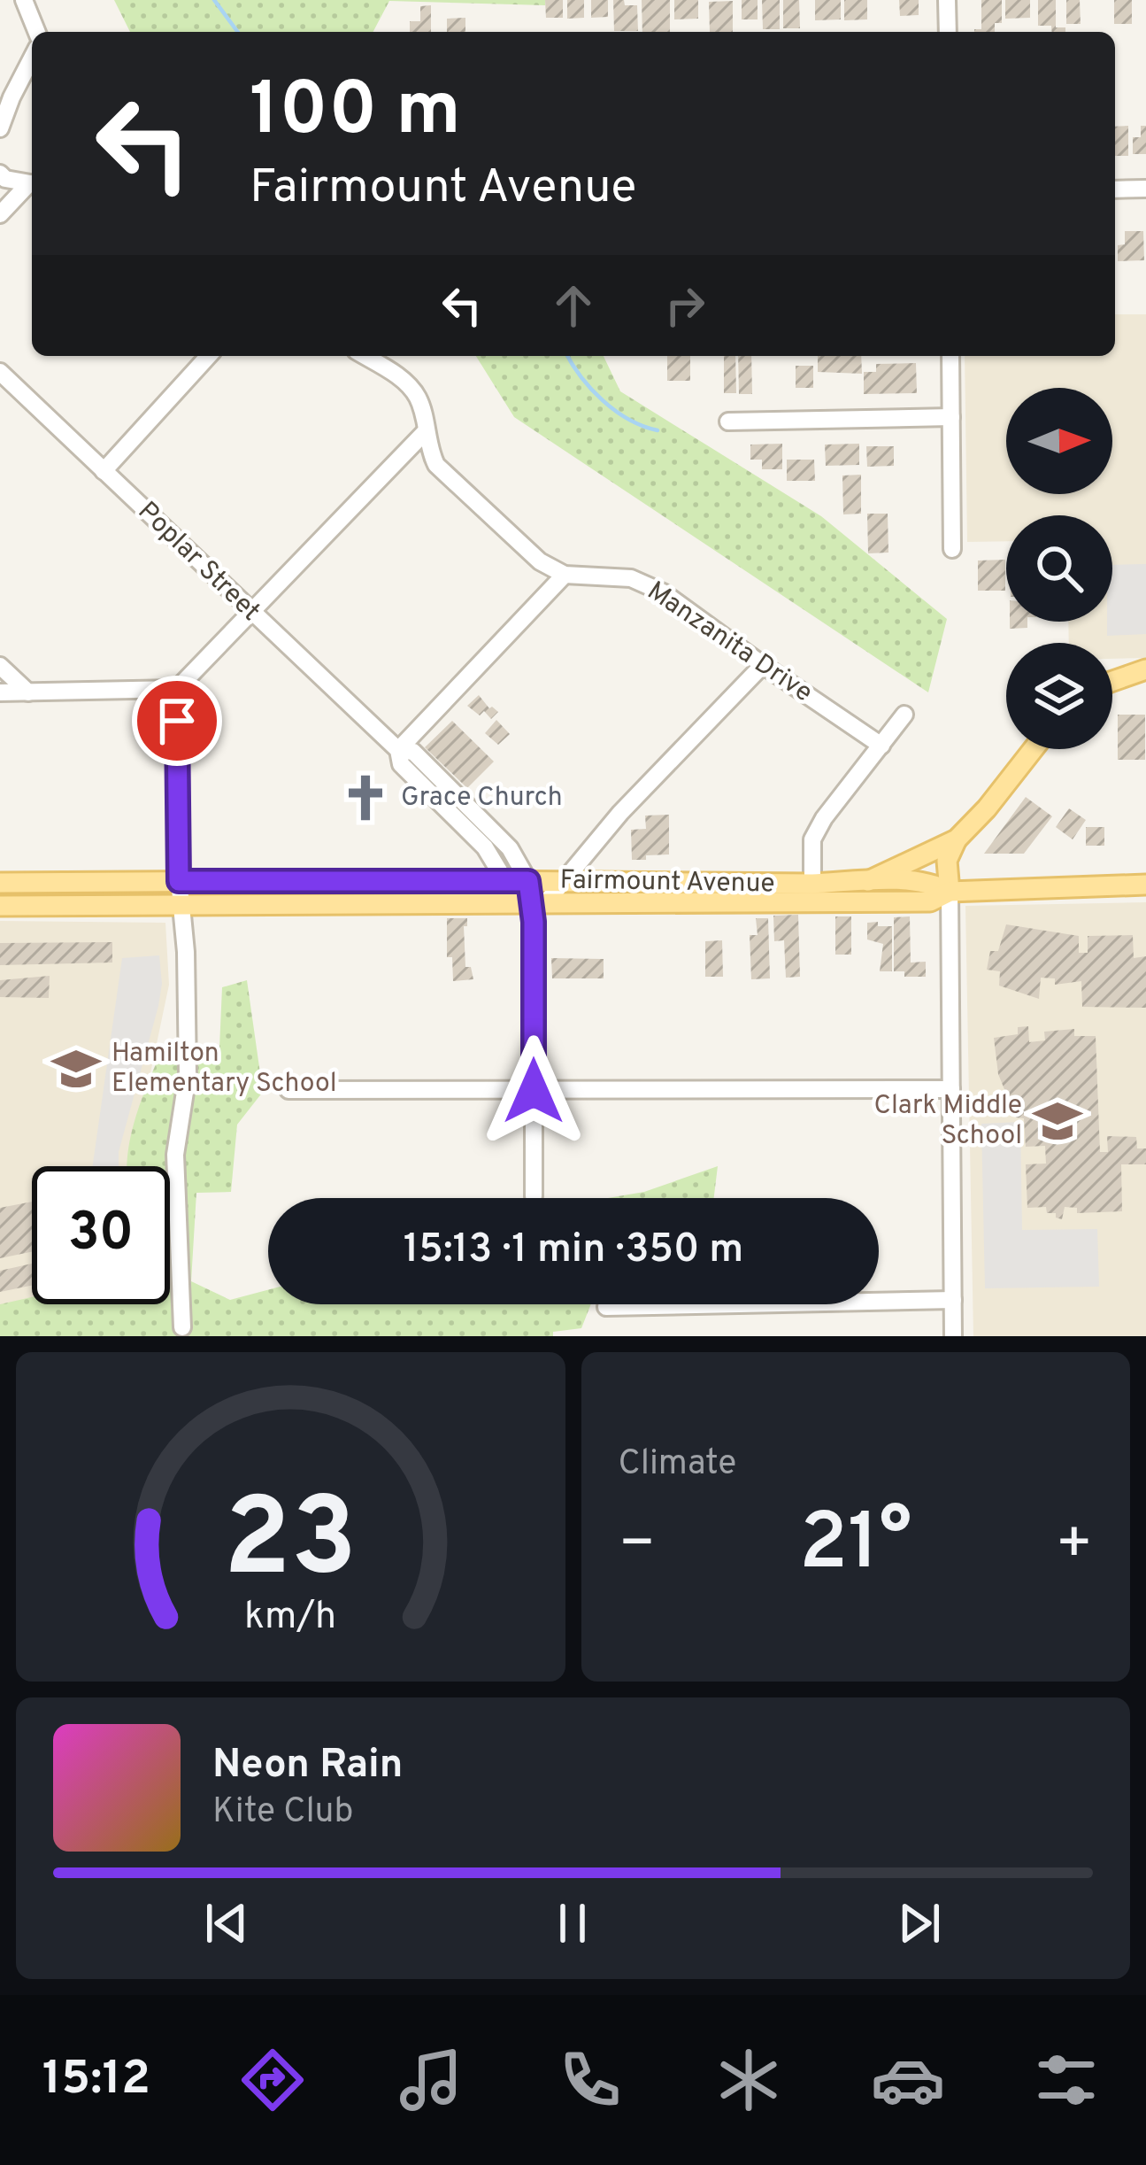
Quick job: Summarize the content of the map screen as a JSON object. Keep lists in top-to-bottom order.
{
  "streets": {
    "main road": ["Fairmount Avenue"],
    "street": ["Poplar Street", "Manzanita Drive"]
  },
  "crossings": [
    ["Poplar Street", "Fairmount Avenue"]
  ],
  "places": {
    "church": ["Grace Church"],
    "school or university": ["Hamilton Elementary School", "Clark Middle School"]
  },
  "north": "right",
  "page": {
    "turn": ["100 m", "Fairmount Avenue"],
    "limit": "30",
    "trip": "15:13 · 1 min · 350 m",
    "tile": "Climate",
    "heat": ["−", "21°", "+"],
    "song": ["Neon Rain", "Kite Club"],
    "tabs": "15:12",
    "gauge": ["23", "km/h"]
  }
}
